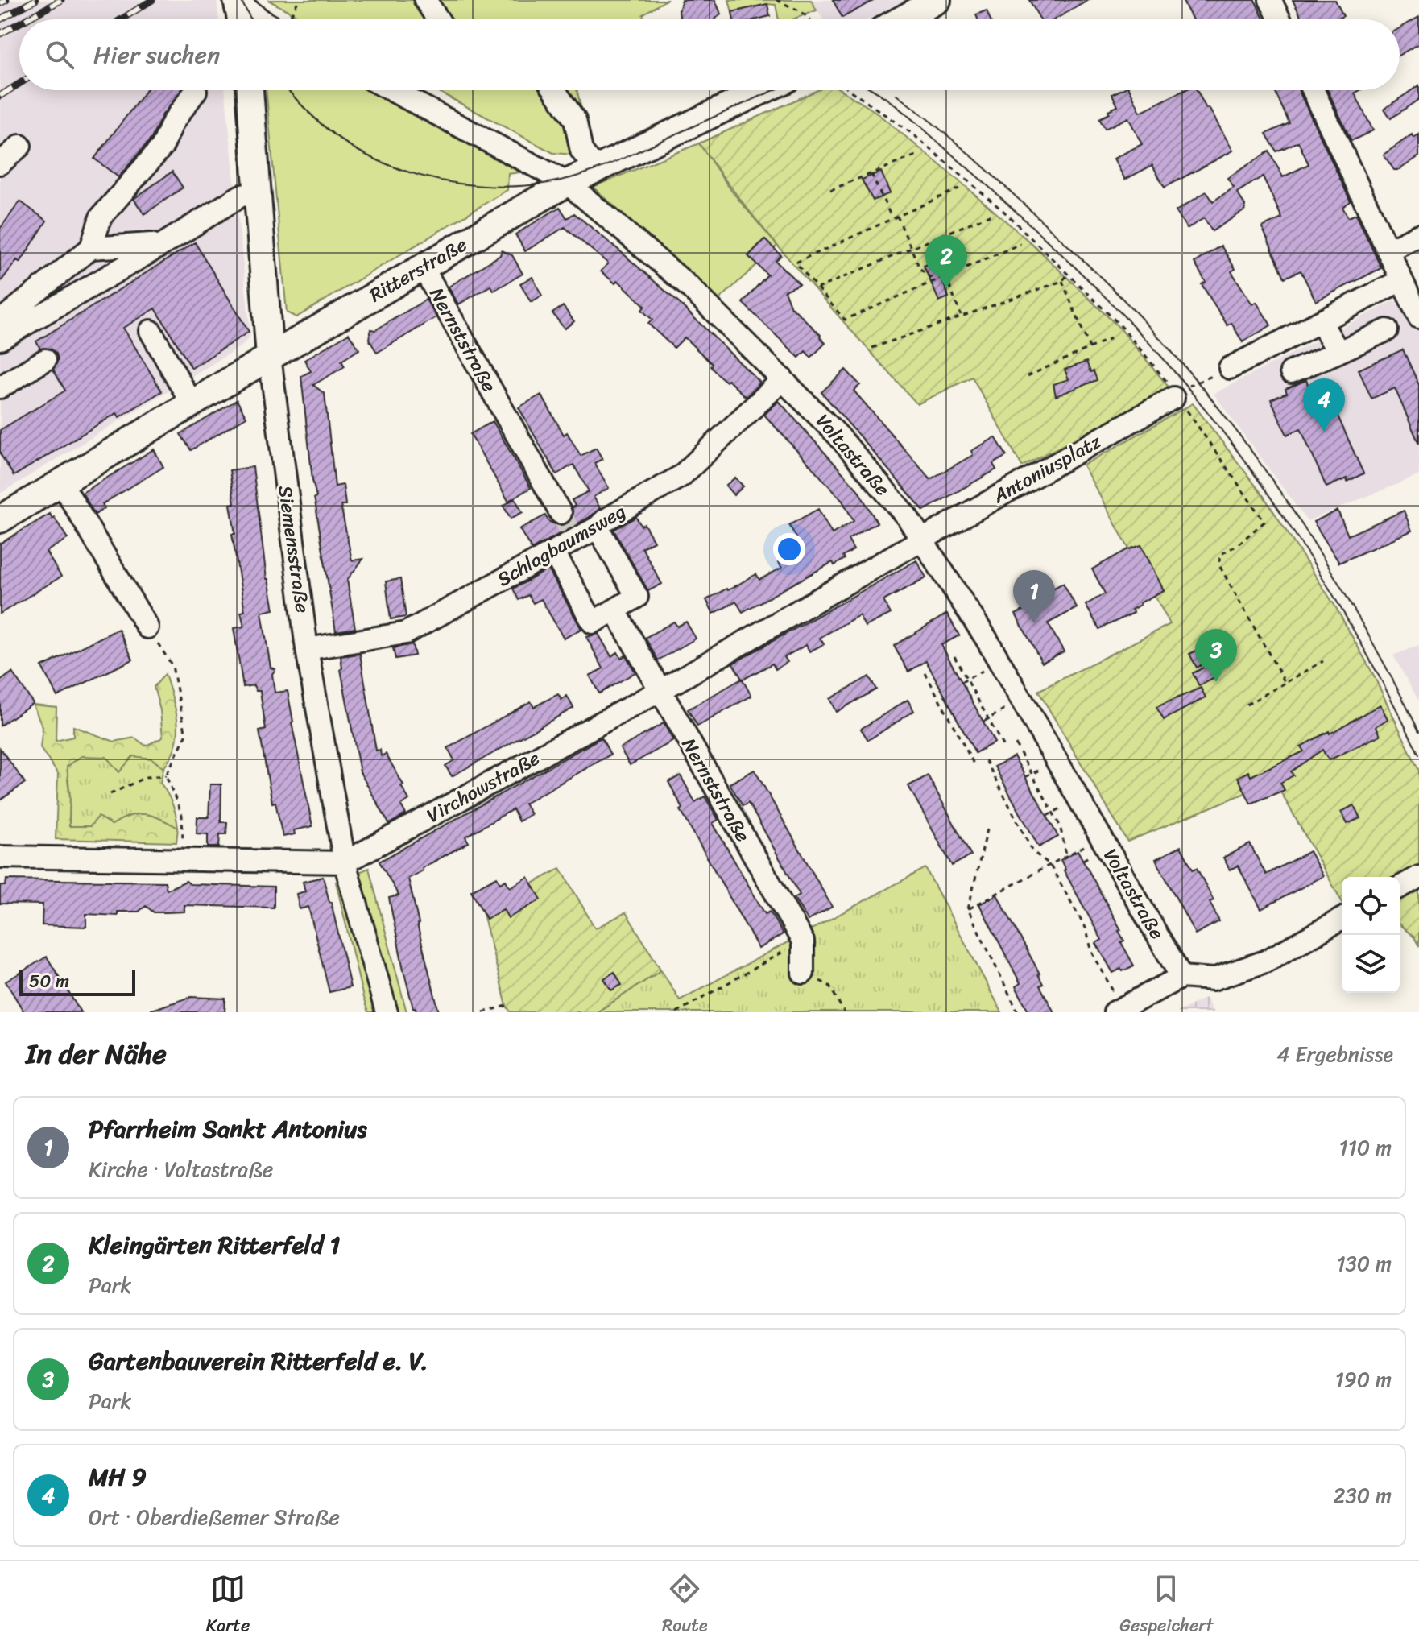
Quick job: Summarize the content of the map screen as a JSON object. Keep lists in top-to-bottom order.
{
  "streets": {
    "main road": ["Ritterstraße", "Siemensstraße"],
    "street": [
      "Nernststraße",
      "Voltastraße",
      "Antoniusplatz",
      "Schlagbaumsweg",
      "Virchowstraße"
    ]
  },
  "crossings": [
    ["Ritterstraße", "Nernststraße"],
    ["Ritterstraße", "Voltastraße"],
    ["Ritterstraße", "Siemensstraße"],
    ["Nernststraße", "Virchowstraße"],
    ["Voltastraße", "Antoniusplatz"],
    ["Voltastraße", "Schlagbaumsweg"],
    ["Voltastraße", "Virchowstraße"],
    ["Antoniusplatz", "Virchowstraße"],
    ["Schlagbaumsweg", "Siemensstraße"],
    ["Siemensstraße", "Virchowstraße"]
  ],
  "scale_bar": "50 m",
  "page": {
    "search": "Hier suchen",
    "pins": [
      "2",
      "4",
      "1",
      "3"
    ],
    "scale": "50 m",
    "heading": ["In der Nähe", "4 Ergebnisse"],
    "list": [
      {
        "mark": "1",
        "name": "Pfarrheim Sankt Antonius",
        "note": "Kirche · Voltastraße",
        "value": "110 m"
      },
      {
        "mark": "2",
        "name": "Kleingärten Ritterfeld 1",
        "note": "Park",
        "value": "130 m"
      },
      {
        "mark": "3",
        "name": "Gartenbauverein Ritterfeld e. V.",
        "note": "Park",
        "value": "190 m"
      },
      {
        "mark": "4",
        "name": "MH 9",
        "note": "Ort · Oberdießemer Straße",
        "value": "230 m"
      }
    ],
    "nav": ["Karte", "Route", "Gespeichert"]
  }
}
